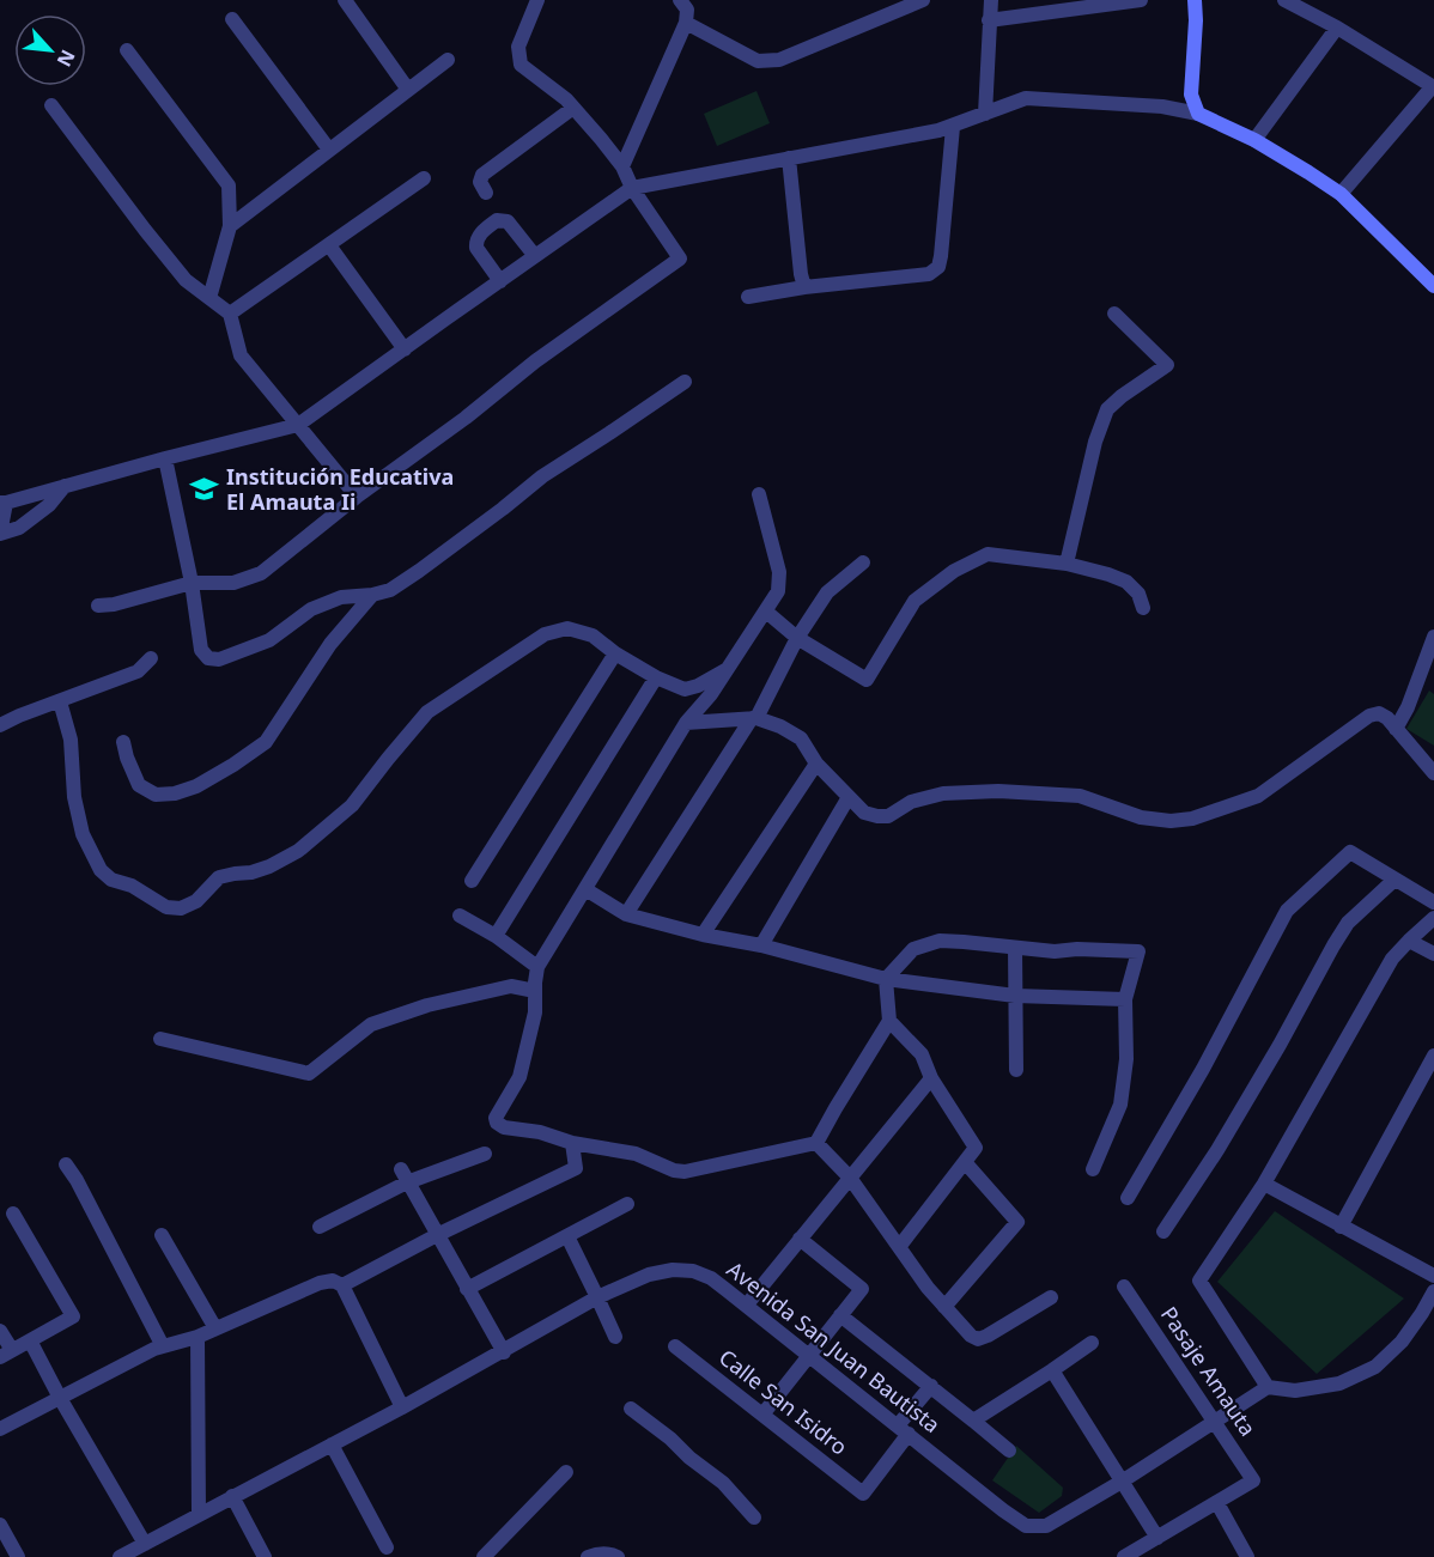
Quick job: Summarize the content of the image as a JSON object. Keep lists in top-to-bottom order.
{
  "streets": {
    "street": ["Avenida San Juan Bautista", "Pasaje Amauta", "Calle San Isidro"]
  },
  "crossings": [
    ["Avenida San Juan Bautista", "Pasaje Amauta"],
    ["Avenida San Juan Bautista", "Calle San Isidro"]
  ],
  "places": {
    "school or university": ["Institución Educativa El Amauta Ii"]
  },
  "north": "bottom right"
}
